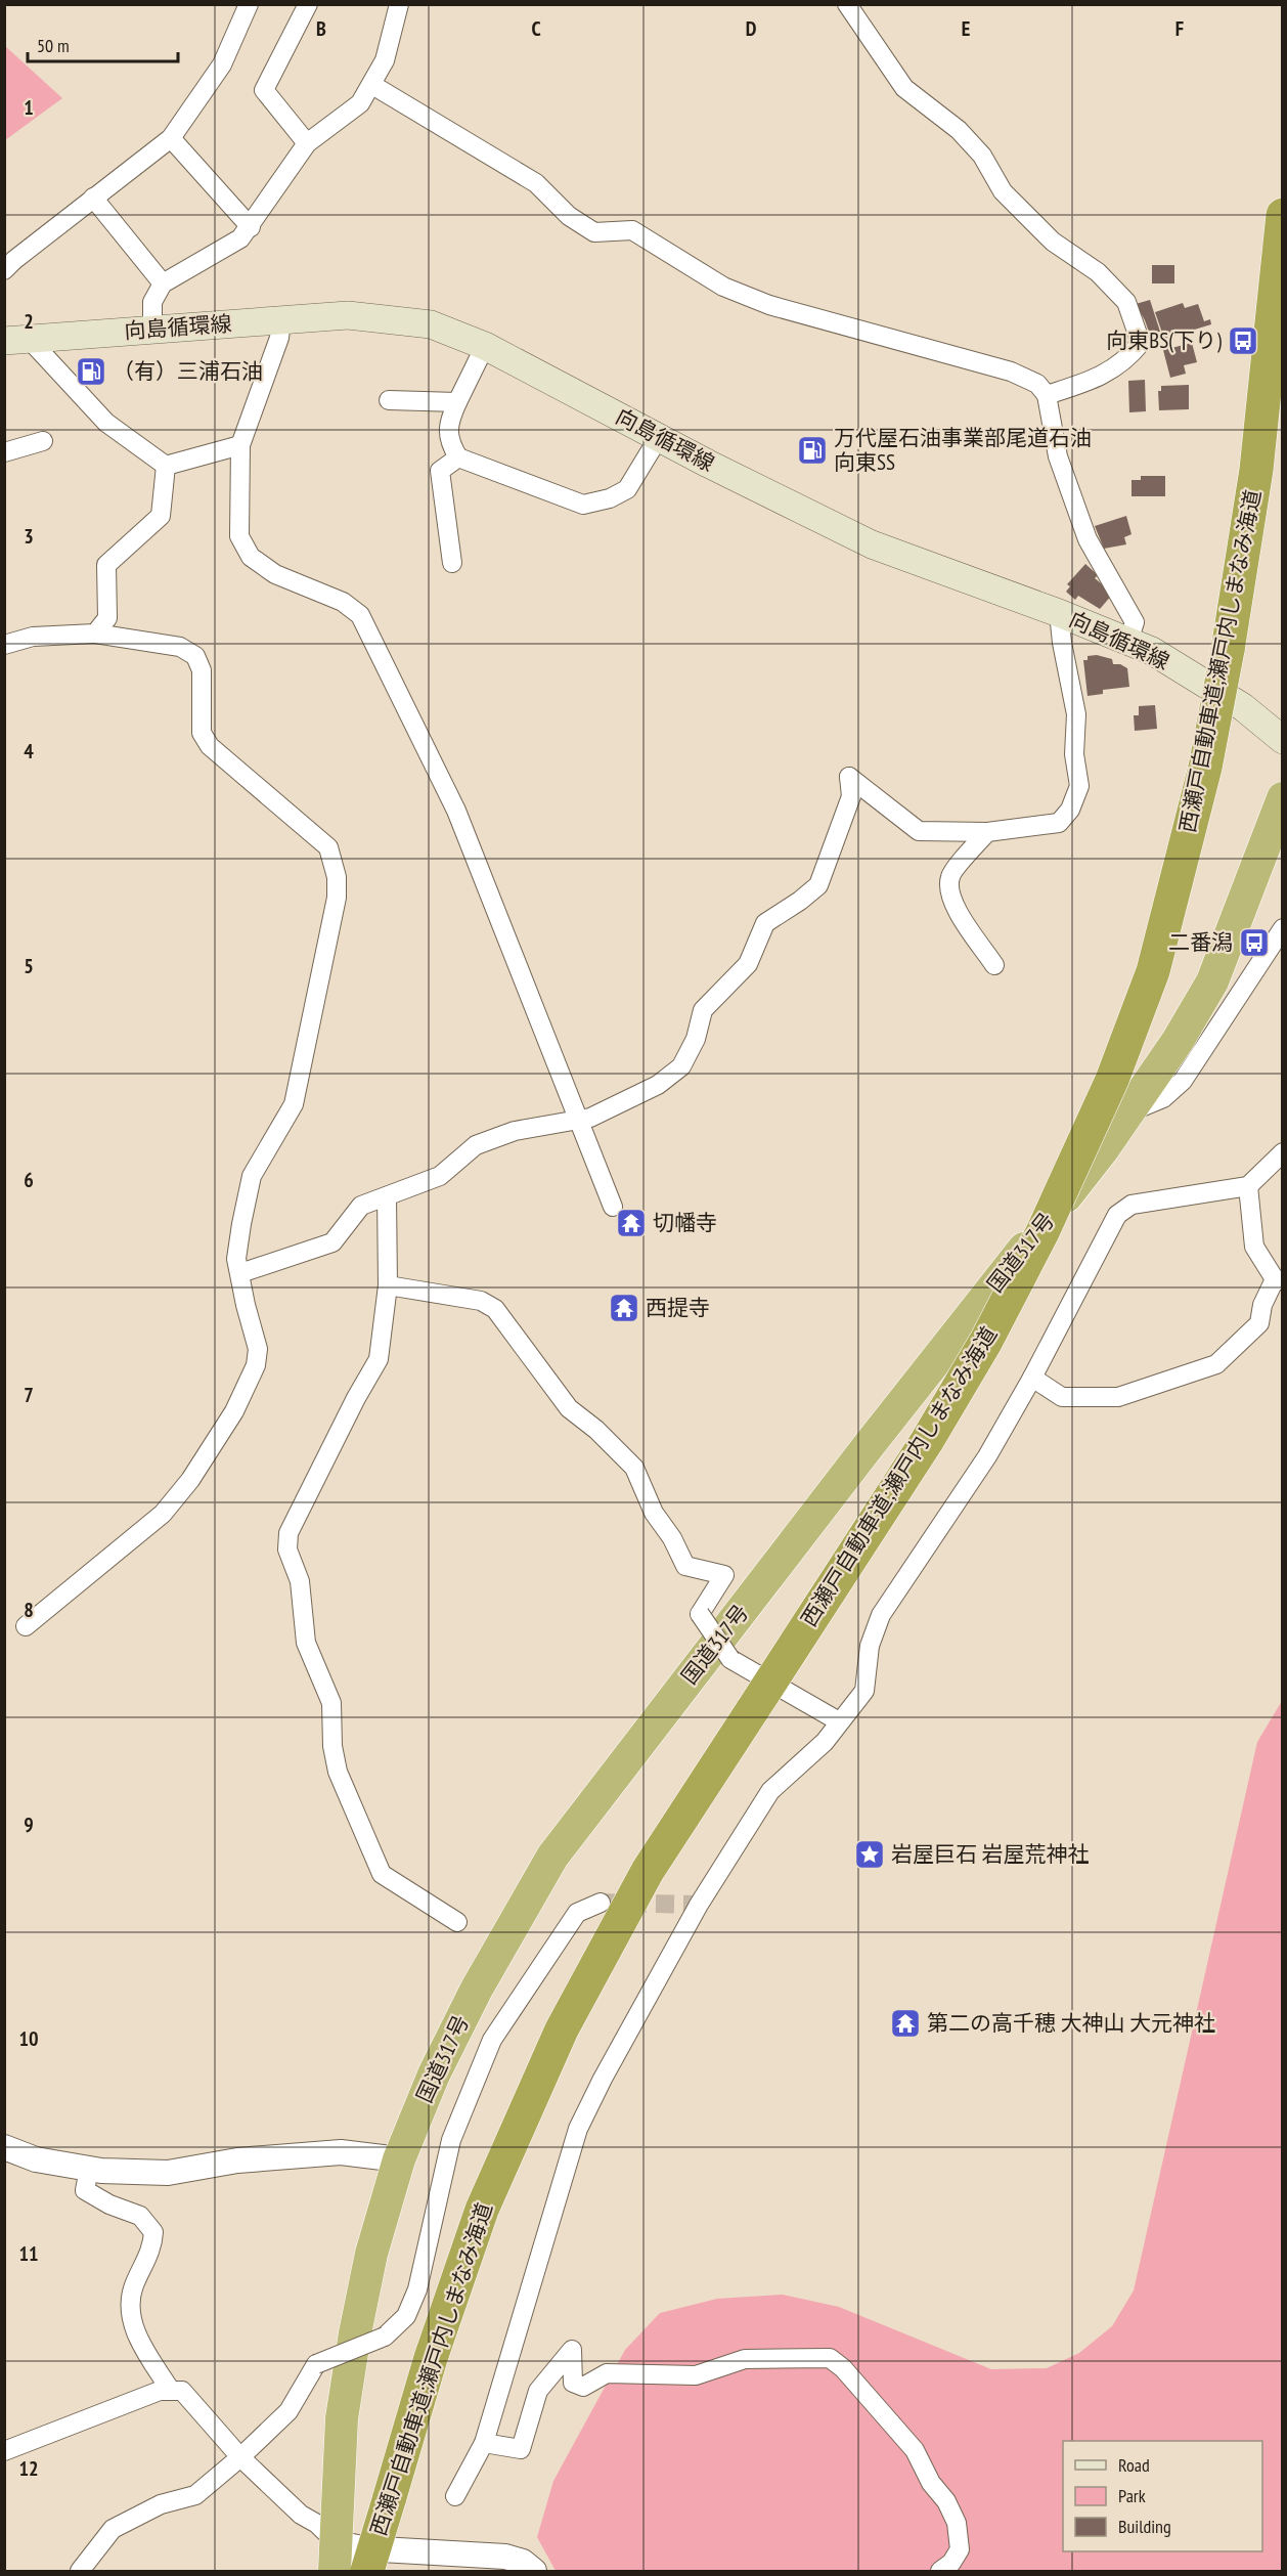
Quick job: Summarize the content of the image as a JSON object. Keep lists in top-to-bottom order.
{
  "streets": {
    "highway": ["西瀬戸自動車道;瀬戸内しまなみ海道", "国道317号"],
    "main road": ["向島循環線"]
  },
  "places": {
    "bus stop": ["向東BS(下り)", "二番潟"],
    "fuel station": ["（有）三浦石油", "万代屋石油事業部尾道石油 向東SS"],
    "temple": ["切幡寺", "西提寺", "第二の高千穂 大神山 大元神社"],
    "place": ["岩屋巨石 岩屋荒神社"]
  },
  "legend": ["Road", "Park", "Building"],
  "scale_bar": "50 m",
  "grid": {
    "columns": [
      "B",
      "C",
      "D",
      "E",
      "F"
    ],
    "rows": [
      "1",
      "2",
      "3",
      "4",
      "5",
      "6",
      "7",
      "8",
      "9",
      "10",
      "11",
      "12"
    ]
  }
}
